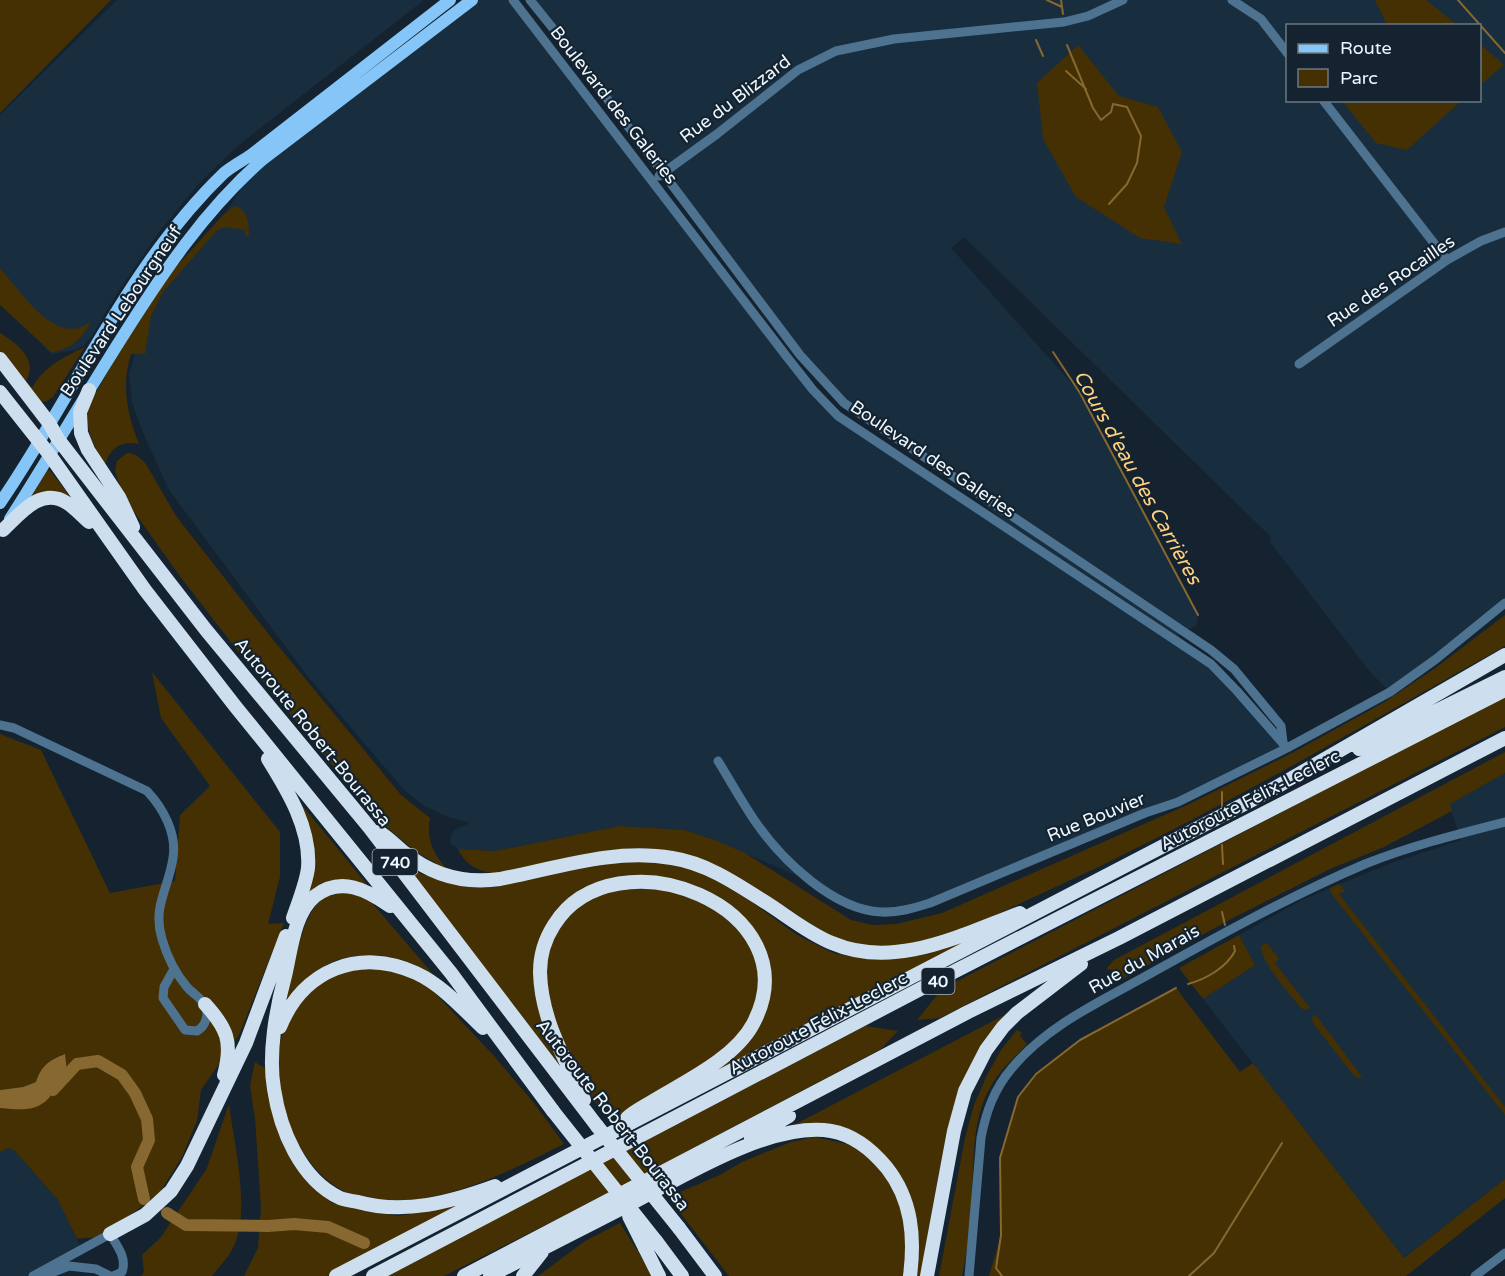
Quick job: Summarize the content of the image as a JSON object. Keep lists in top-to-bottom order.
{
  "streets": {
    "highway": [
      "Autoroute Robert-Bourassa",
      "Autoroute Félix-Leclerc",
      "740",
      "40"
    ],
    "main road": ["Boulevard Lebourgneuf"],
    "street": [
      "Rue du Blizzard",
      "Boulevard des Galeries",
      "Rue des Rocailles",
      "Rue Bouvier",
      "Rue du Marais"
    ]
  },
  "crossings": [
    ["Rue du Blizzard", "Boulevard des Galeries"],
    ["Boulevard des Galeries", "Rue Bouvier"],
    ["Boulevard Lebourgneuf", "Autoroute Robert-Bourassa"],
    ["Boulevard Lebourgneuf", "740"]
  ],
  "water": ["Cours d'eau des Carrières"],
  "legend": ["Route", "Parc"]
}
